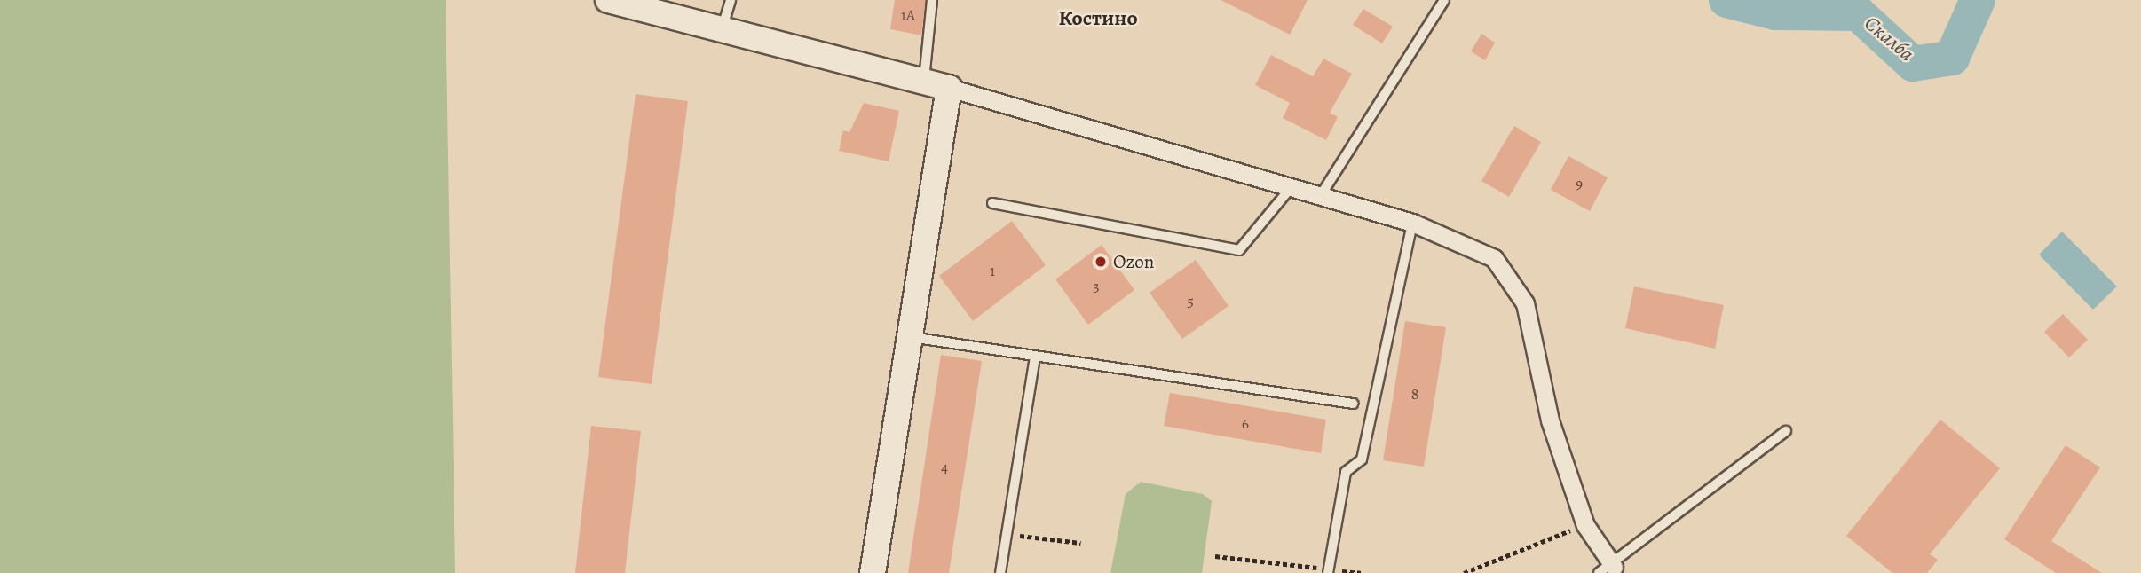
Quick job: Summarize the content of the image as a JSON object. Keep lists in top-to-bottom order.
{
  "districts": ["Костино"],
  "water": ["Скалба"],
  "places": ["Ozon"],
  "house_numbers": [
    "1А",
    "9",
    "1",
    "3",
    "5",
    "8",
    "6",
    "4"
  ]
}
